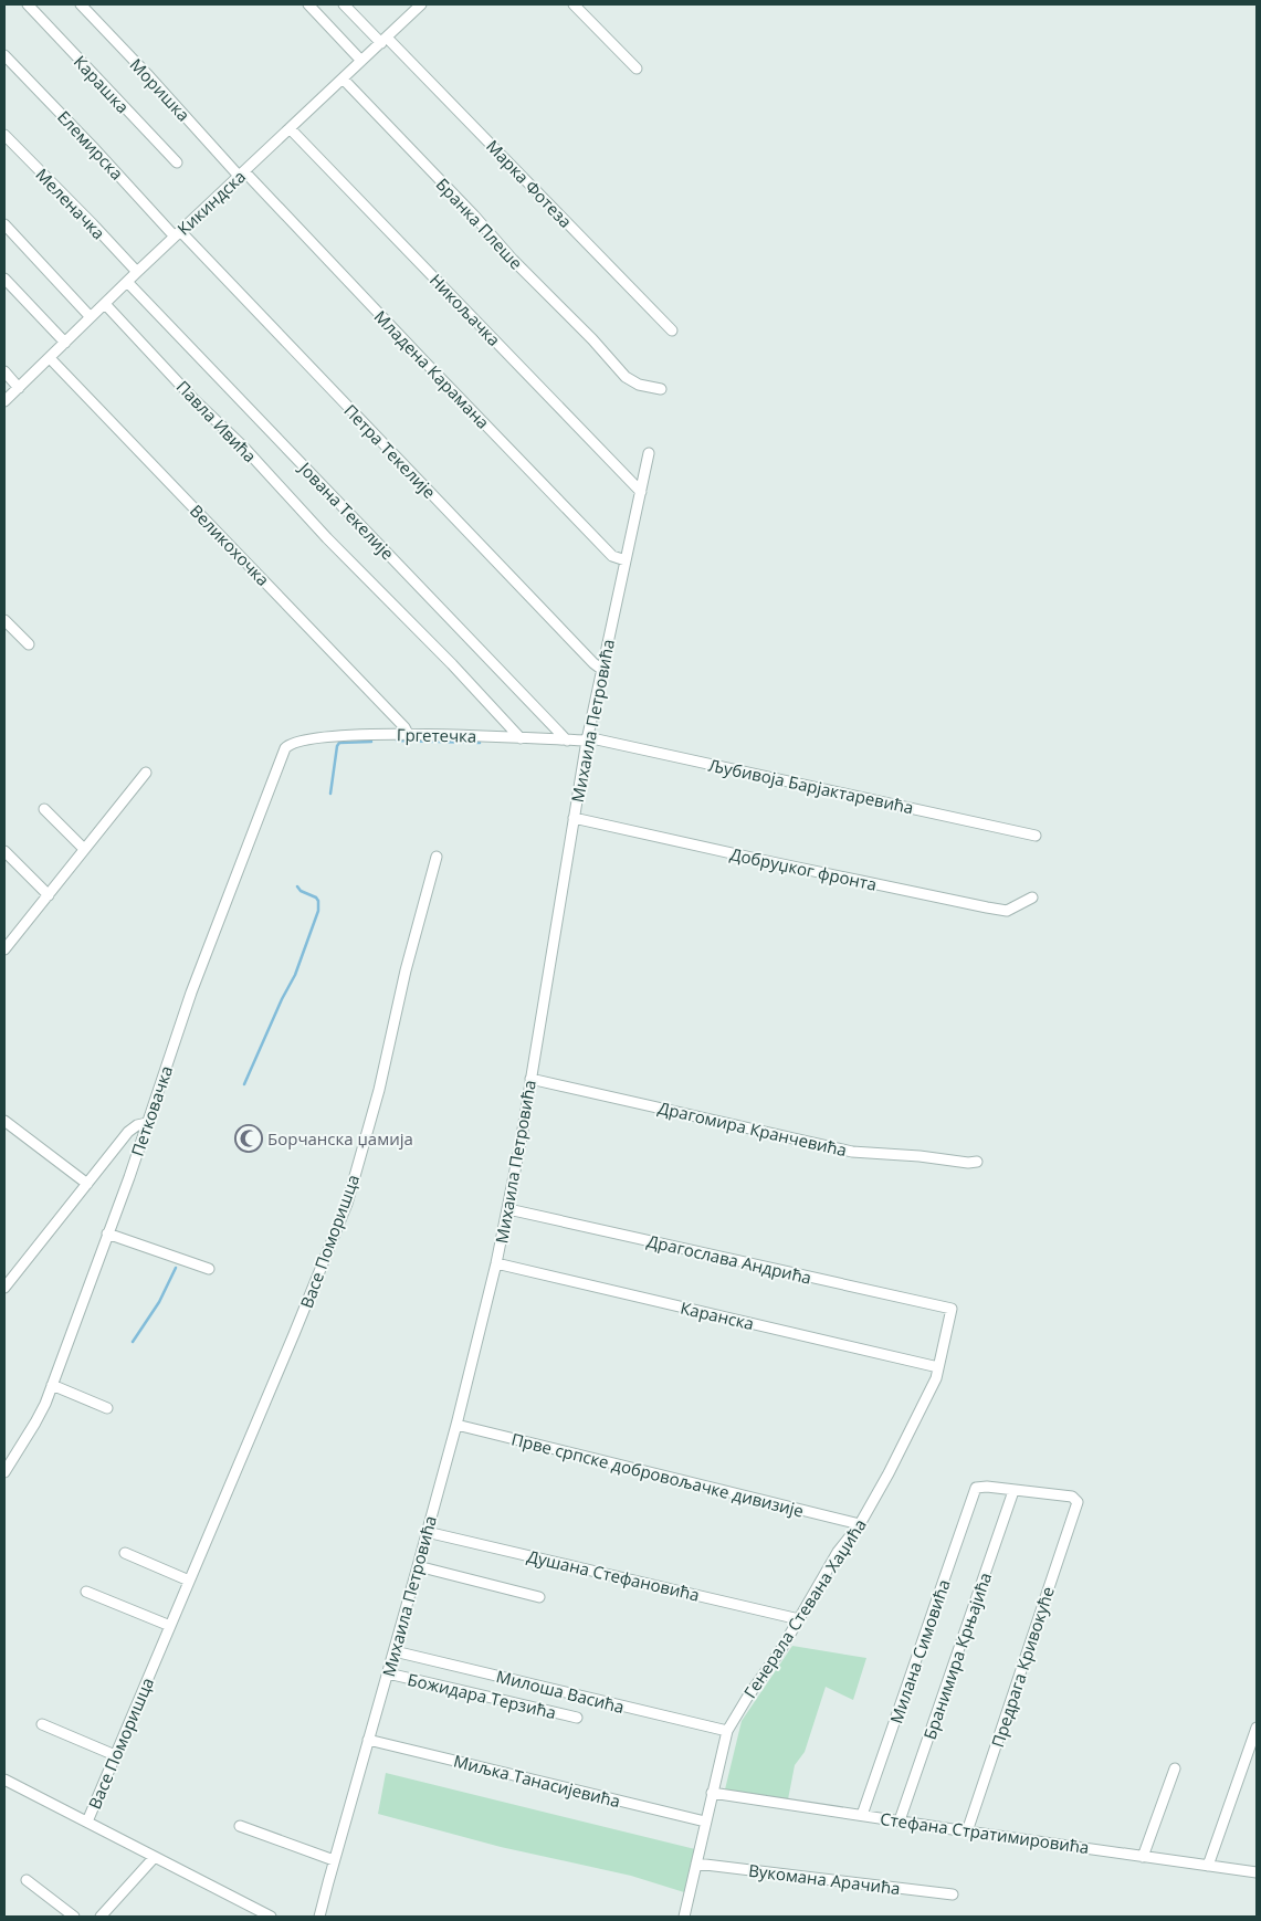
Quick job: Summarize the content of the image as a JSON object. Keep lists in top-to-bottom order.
{
  "streets": {
    "street": [
      "Карашка",
      "Моришка",
      "Елемирска",
      "Марка Фотеза",
      "Кикиндска",
      "Меленачка",
      "Бранка Плеше",
      "Никољачка",
      "Младена Карамана",
      "Павла Ивића",
      "Петра Текелије",
      "Јована Текелије",
      "Великохочка",
      "Михаила Петровића",
      "Гргетечка",
      "Љубивоја Барјактаревића",
      "Добруџког фронта",
      "Петковачка",
      "Драгомира Кранчевића",
      "Васе Поморишца",
      "Драгослава Андрића",
      "Каранска",
      "Прве српске добровољачке дивизије",
      "Душана Стефановића",
      "Генерала Стевана Хаџића",
      "Милана Симовића",
      "Бранимира Крњајића",
      "Предрага Кривокуће",
      "Милоша Васића",
      "Божидара Терзића",
      "Миљка Танасијевића",
      "Стефана Стратимировића",
      "Вукомана Арачића"
    ]
  },
  "crossings": [
    ["Моришка", "Кикиндска"],
    ["Моришка", "Младена Карамана"],
    ["Елемирска", "Кикиндска"],
    ["Елемирска", "Петра Текелије"],
    ["Марка Фотеза", "Кикиндска"],
    ["Кикиндска", "Меленачка"],
    ["Кикиндска", "Бранка Плеше"],
    ["Кикиндска", "Никољачка"],
    ["Кикиндска", "Младена Карамана"],
    ["Кикиндска", "Павла Ивића"],
    ["Кикиндска", "Петра Текелије"],
    ["Кикиндска", "Јована Текелије"],
    ["Кикиндска", "Великохочка"],
    ["Никољачка", "Михаила Петровића"],
    ["Младена Карамана", "Михаила Петровића"],
    ["Павла Ивића", "Јована Текелије"],
    ["Петра Текелије", "Михаила Петровића"],
    ["Јована Текелије", "Гргетечка"],
    ["Великохочка", "Гргетечка"],
    ["Михаила Петровића", "Гргетечка"],
    ["Михаила Петровића", "Љубивоја Барјактаревића"],
    ["Михаила Петровића", "Добруџког фронта"],
    ["Михаила Петровића", "Драгомира Кранчевића"],
    ["Михаила Петровића", "Драгослава Андрића"],
    ["Михаила Петровића", "Каранска"],
    ["Михаила Петровића", "Прве српске добровољачке дивизије"],
    ["Михаила Петровића", "Душана Стефановића"],
    ["Михаила Петровића", "Милоша Васића"],
    ["Михаила Петровића", "Божидара Терзића"],
    ["Михаила Петровића", "Миљка Танасијевића"],
    ["Гргетечка", "Љубивоја Барјактаревића"],
    ["Гргетечка", "Петковачка"],
    ["Драгослава Андрића", "Генерала Стевана Хаџића"],
    ["Каранска", "Генерала Стевана Хаџића"],
    ["Прве српске добровољачке дивизије", "Генерала Стевана Хаџића"],
    ["Душана Стефановића", "Генерала Стевана Хаџића"],
    ["Генерала Стевана Хаџића", "Милоша Васића"],
    ["Генерала Стевана Хаџића", "Миљка Танасијевића"],
    ["Генерала Стевана Хаџића", "Стефана Стратимировића"],
    ["Генерала Стевана Хаџића", "Вукомана Арачића"],
    ["Милана Симовића", "Бранимира Крњајића"],
    ["Милана Симовића", "Предрага Кривокуће"],
    ["Милана Симовића", "Стефана Стратимировића"],
    ["Бранимира Крњајића", "Предрага Кривокуће"],
    ["Бранимира Крњајића", "Стефана Стратимировића"],
    ["Предрага Кривокуће", "Стефана Стратимировића"]
  ],
  "places": {
    "mosque": ["Борчанска џамија"]
  }
}
